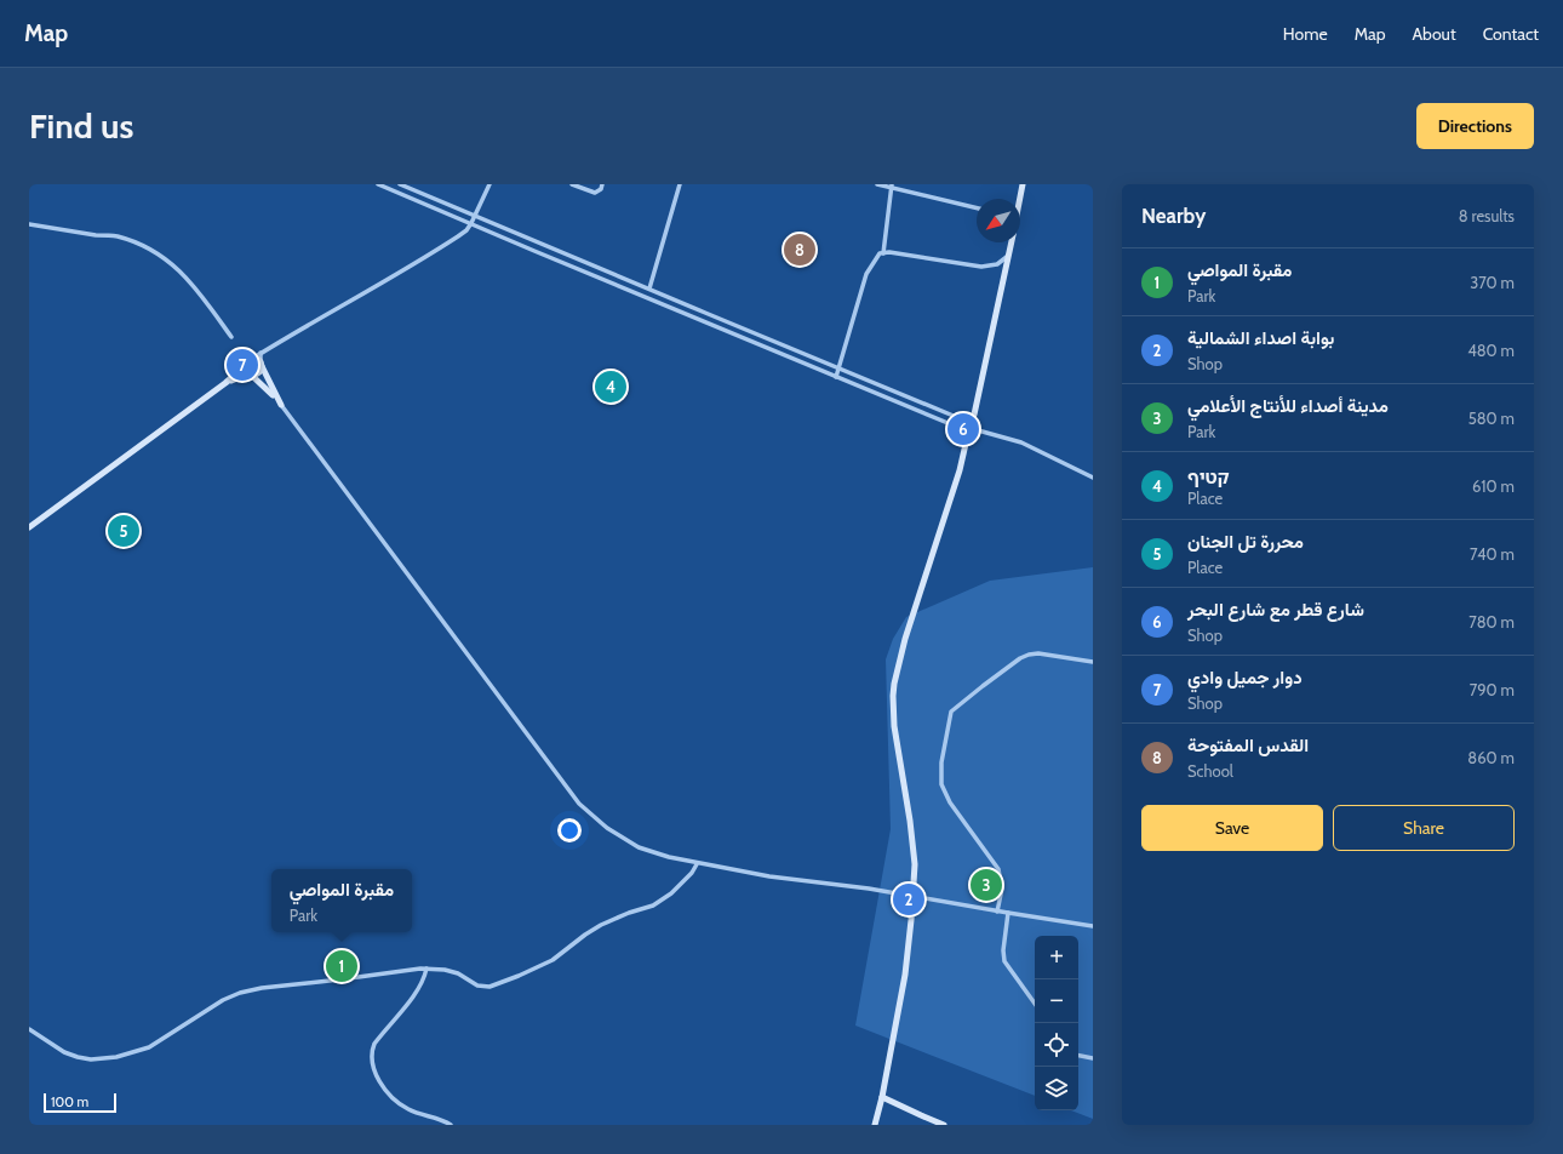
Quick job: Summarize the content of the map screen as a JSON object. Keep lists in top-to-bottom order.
{
  "scale_bar": "100 m",
  "north": "bottom left",
  "page": {
    "header": "Map",
    "nav": [
      "Home",
      "Map",
      "About",
      "Contact"
    ],
    "buttons": [
      "Directions",
      ["Save", "Share"]
    ],
    "title": "Find us",
    "heading": ["Nearby", "8 results"],
    "pins": [
      "8",
      "7",
      "4",
      "6",
      "5",
      "3",
      "2",
      "1"
    ],
    "list": [
      {
        "mark": "1",
        "name": "مقبرة المواصي",
        "note": "Park",
        "value": "370 m"
      },
      {
        "mark": "2",
        "name": "بوابة اصداء الشمالية",
        "note": "Shop",
        "value": "480 m"
      },
      {
        "mark": "3",
        "name": "مدينة أصداء للأنتاج الأعلامي",
        "note": "Park",
        "value": "580 m"
      },
      {
        "mark": "4",
        "name": "קטיף",
        "note": "Place",
        "value": "610 m"
      },
      {
        "mark": "5",
        "name": "محررة تل الجنان",
        "note": "Place",
        "value": "740 m"
      },
      {
        "mark": "6",
        "name": "شارع قطر مع شارع البحر",
        "note": "Shop",
        "value": "780 m"
      },
      {
        "mark": "7",
        "name": "دوار جميل وادي",
        "note": "Shop",
        "value": "790 m"
      },
      {
        "mark": "8",
        "name": "القدس المفتوحة",
        "note": "School",
        "value": "860 m"
      }
    ],
    "popup": ["مقبرة المواصي", "Park"],
    "map_buttons": ["+", "−"],
    "scale": "100 m"
  }
}
